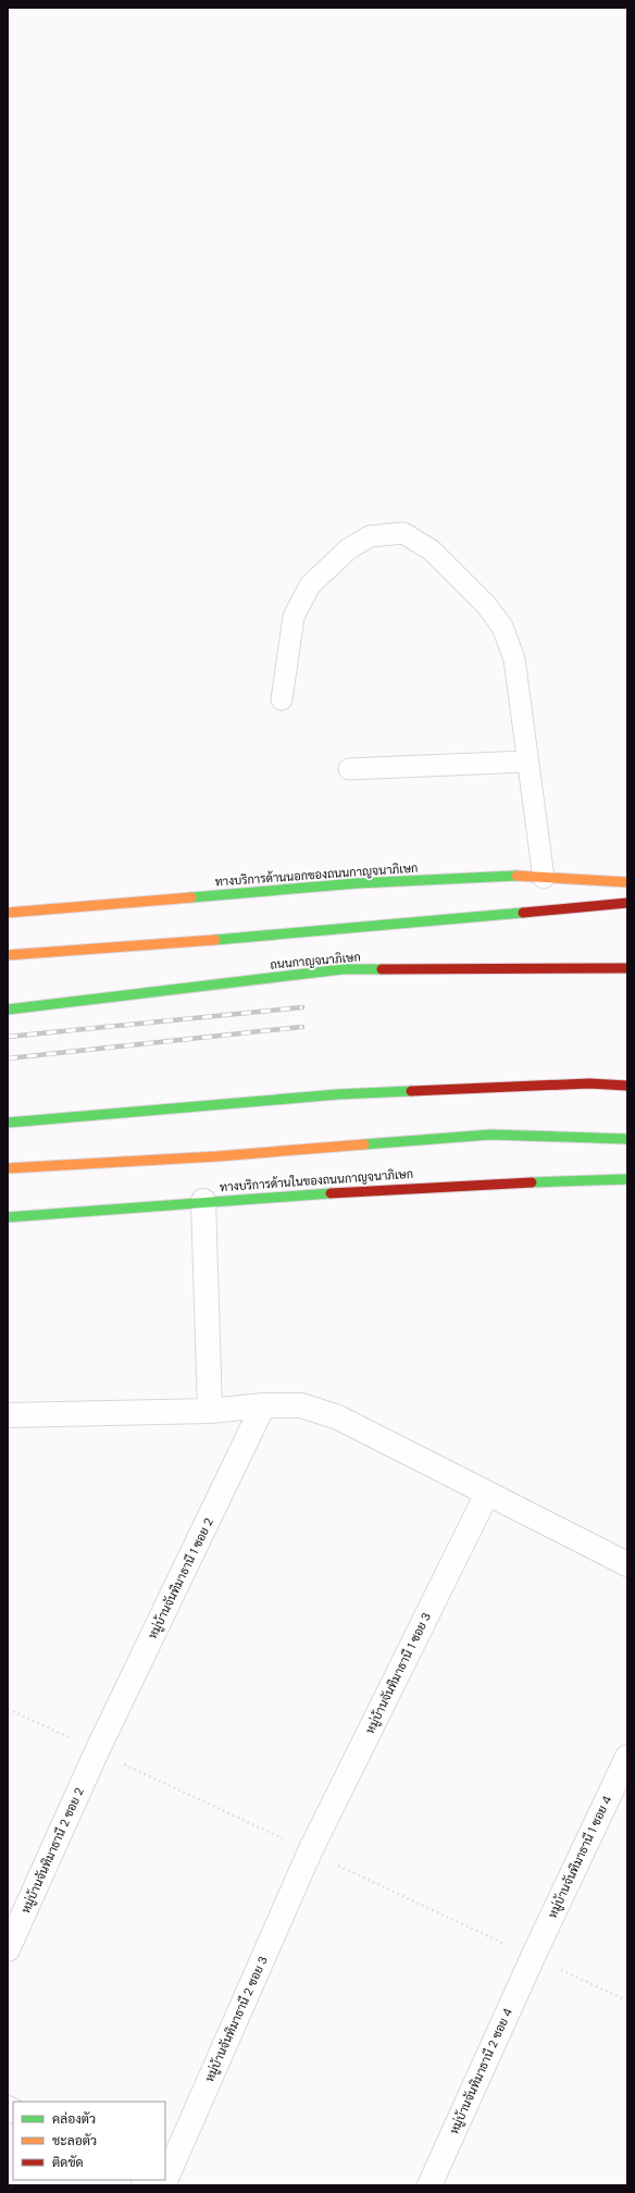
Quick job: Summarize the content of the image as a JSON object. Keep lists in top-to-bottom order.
{
  "streets": {
    "main road": ["ทางบริการด้านนอกของถนนกาญจนาภิเษก", "ถนนกาญจนาภิเษก", "ทางบริการด้านในของถนนกาญจนาภิเษก"],
    "street": [
      "หมู่บ้านจันทิมาธานี 1 ซอย 2",
      "หมู่บ้านจันทิมาธานี 1 ซอย 3",
      "หมู่บ้านจันทิมาธานี 2 ซอย 2",
      "หมู่บ้านจันทิมาธานี 1 ซอย 4",
      "หมู่บ้านจันทิมาธานี 2 ซอย 3",
      "หมู่บ้านจันทิมาธานี 2 ซอย 4"
    ]
  },
  "crossings": [
    ["หมู่บ้านจันทิมาธานี 1 ซอย 2", "หมู่บ้านจันทิมาธานี 2 ซอย 2"],
    ["หมู่บ้านจันทิมาธานี 1 ซอย 3", "หมู่บ้านจันทิมาธานี 2 ซอย 3"],
    ["หมู่บ้านจันทิมาธานี 1 ซอย 4", "หมู่บ้านจันทิมาธานี 2 ซอย 4"]
  ],
  "legend": ["คล่องตัว", "ชะลอตัว", "ติดขัด"]
}
